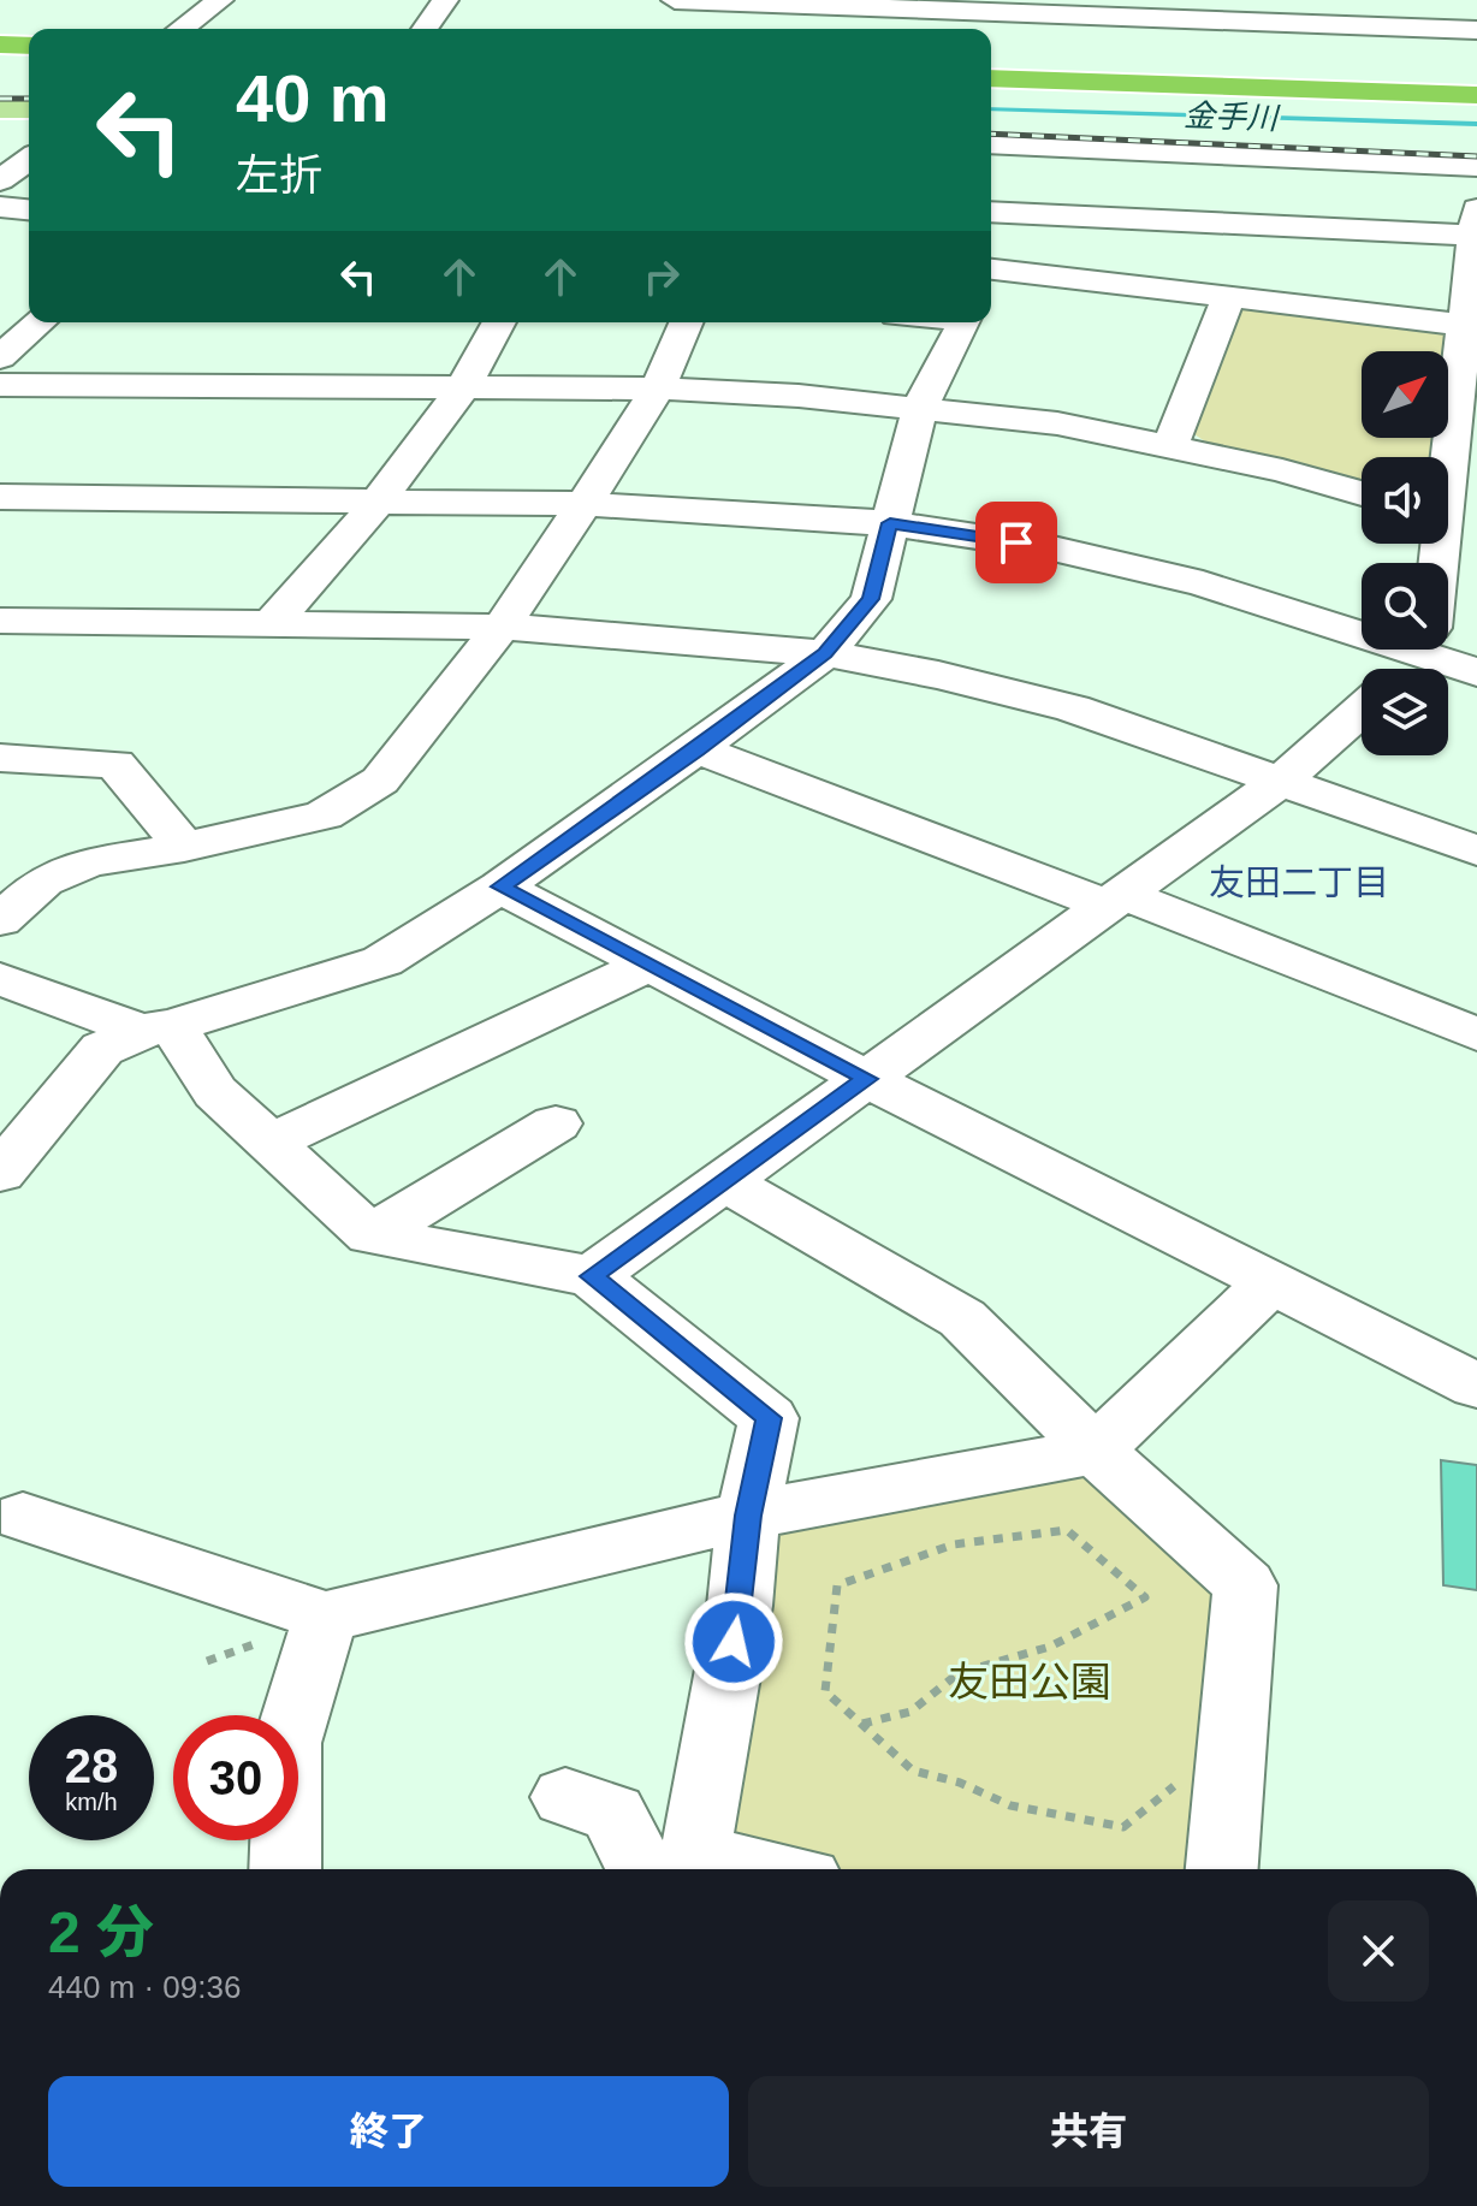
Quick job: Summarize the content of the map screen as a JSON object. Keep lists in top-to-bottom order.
{
  "districts": ["友田二丁目"],
  "water": ["金手川"],
  "parks": ["友田公園"],
  "north": "top right",
  "page": {
    "turn": ["40 m", "左折"],
    "speed": "28 km/h",
    "limit": "30",
    "heading": ["2 分", "440 m · 09:36"],
    "buttons": ["終了", "共有"]
  }
}
